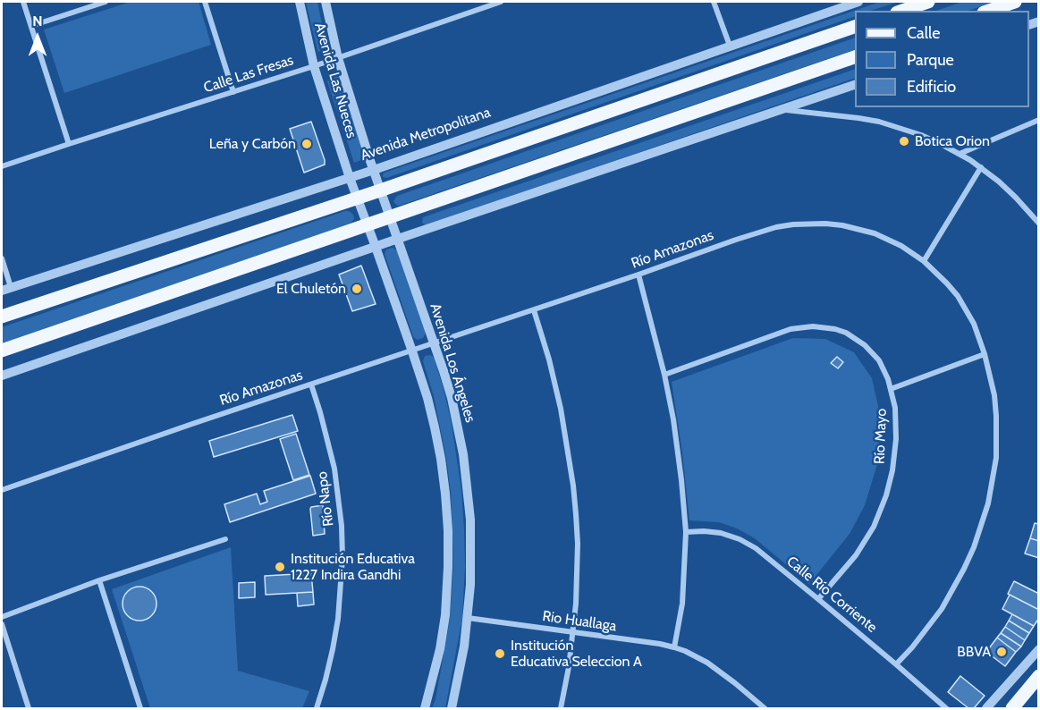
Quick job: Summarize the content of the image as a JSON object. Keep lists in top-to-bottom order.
{
  "streets": {
    "street": [
      "Calle Las Fresas",
      "Avenida Las Nueces",
      "Avenida Metropolitana",
      "Río Amazonas",
      "Avenida Los Ángeles",
      "Río Mayo",
      "Río Napo",
      "Calle Río Corriente",
      "Rio Huallaga"
    ]
  },
  "crossings": [
    ["Calle Las Fresas", "Avenida Las Nueces"],
    ["Avenida Las Nueces", "Avenida Metropolitana"],
    ["Avenida Las Nueces", "Avenida Los Ángeles"],
    ["Río Amazonas", "Avenida Los Ángeles"],
    ["Río Amazonas", "Río Napo"],
    ["Río Amazonas", "Calle Río Corriente"],
    ["Avenida Los Ángeles", "Rio Huallaga"],
    ["Río Mayo", "Calle Río Corriente"]
  ],
  "places": [
    "Botica Orion",
    "Leña y Carbón",
    "El Chuletón",
    "Institución Educativa 1227 Indira Gandhi",
    "BBVA",
    "Institución Educativa Seleccion A"
  ],
  "legend": ["Calle", "Parque", "Edificio"],
  "north": "top"
}
